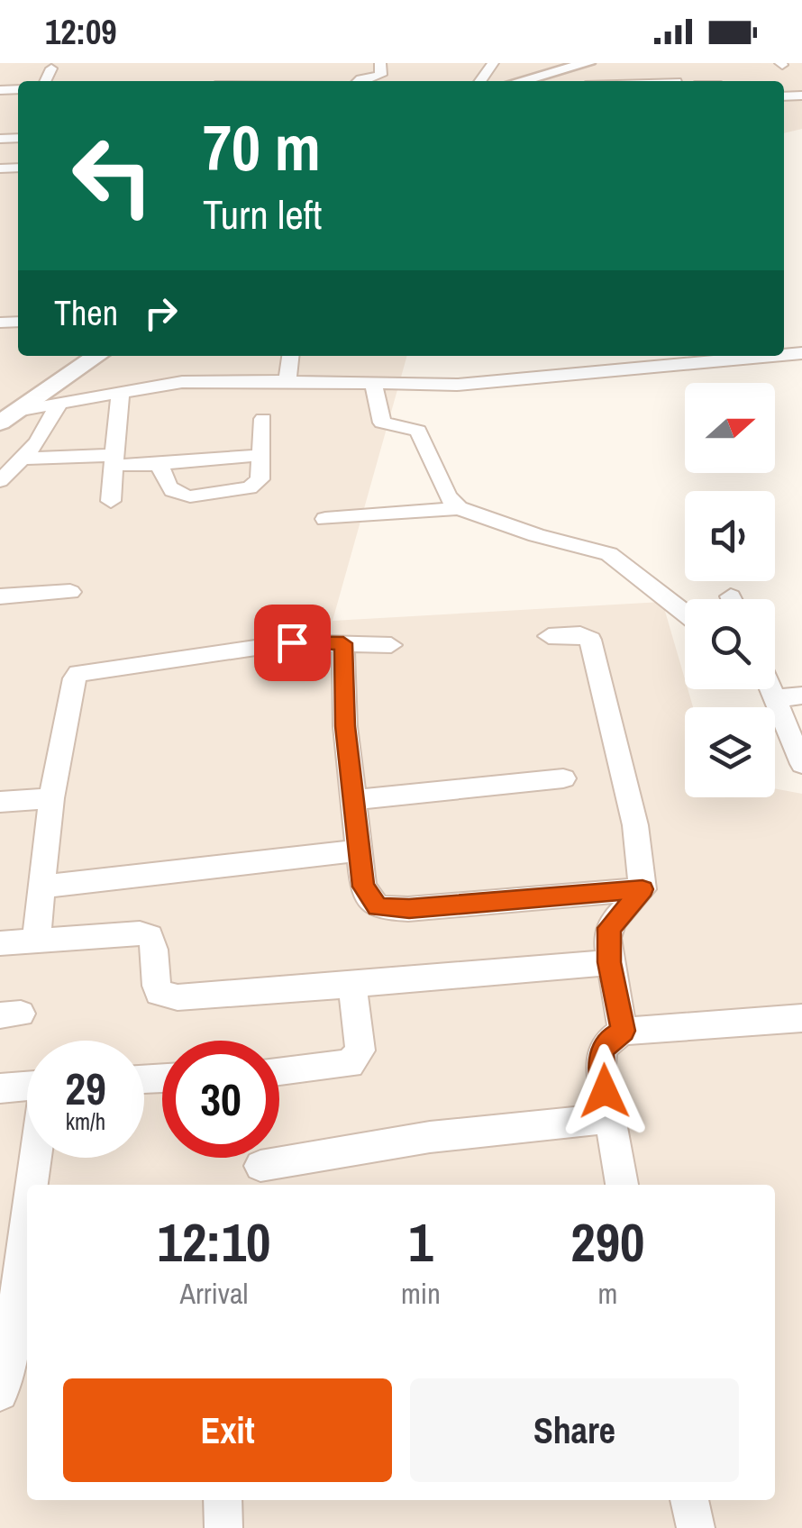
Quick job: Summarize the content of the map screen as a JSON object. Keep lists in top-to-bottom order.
{
  "north": "right",
  "page": {
    "status": "12:09",
    "turn": ["70 m", "Turn left"],
    "then": "Then",
    "speed": "29 km/h",
    "limit": "30",
    "eta": [
      "12:10",
      "Arrival",
      "1",
      "min",
      "290",
      "m"
    ],
    "buttons": ["Exit", "Share"]
  }
}
